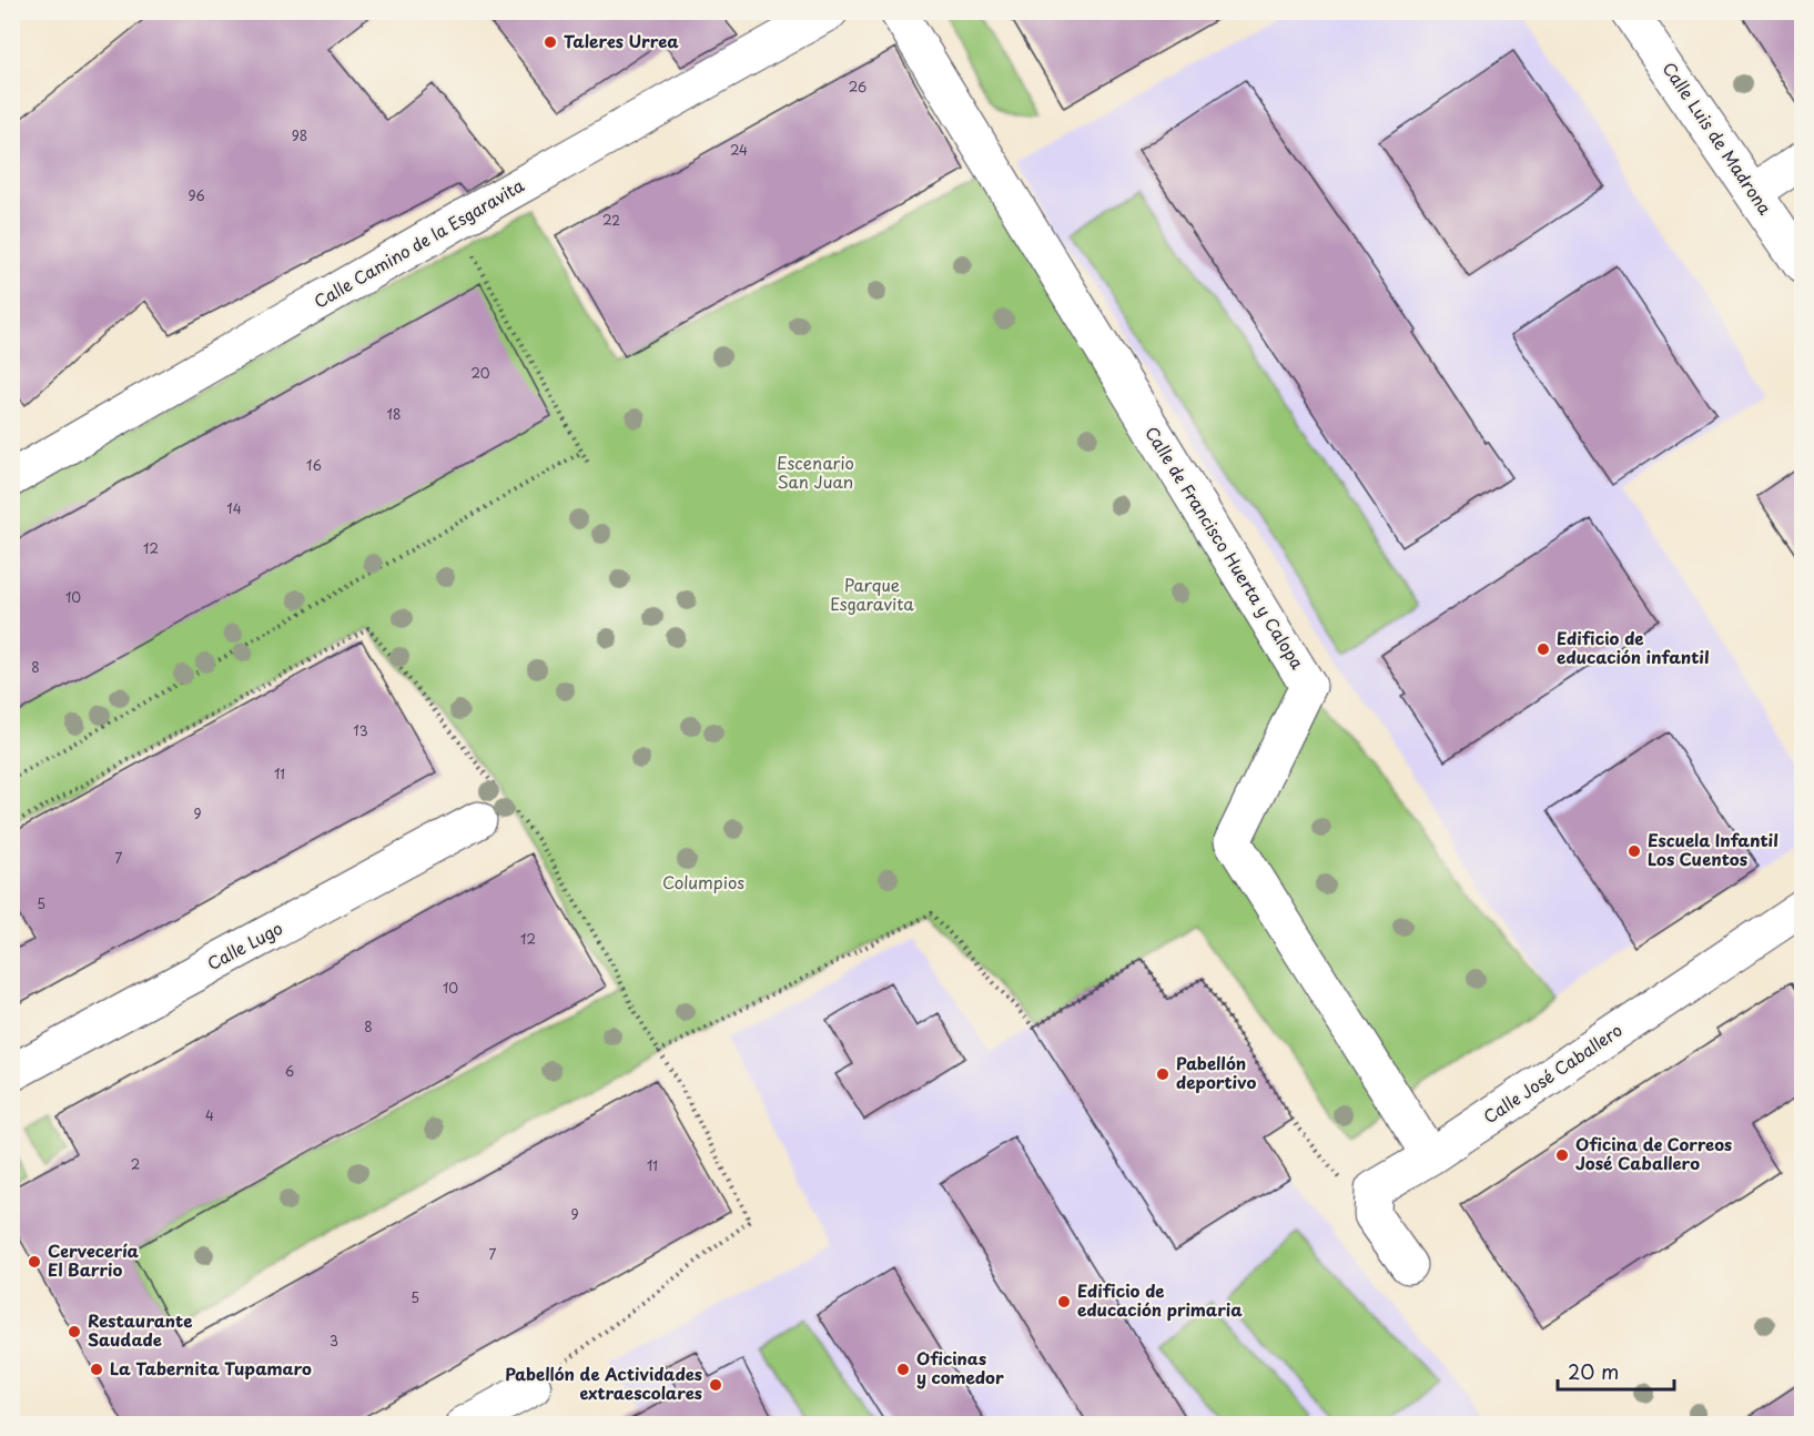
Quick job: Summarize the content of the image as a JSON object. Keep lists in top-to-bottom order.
{
  "streets": {
    "street": [
      "Calle Luis de Madrona",
      "Calle Camino de la Esgaravita",
      "Calle de Francisco Huerta y Calopa",
      "Calle Lugo",
      "Calle José Caballero"
    ]
  },
  "crossings": [
    ["Calle de Francisco Huerta y Calopa", "Calle José Caballero"]
  ],
  "parks": ["Escenario San Juan", "Parque Esgaravita", "Columpios"],
  "places": [
    "Taleres Urrea",
    "Edificio de educación infantil",
    "Escuela Infantil Los Cuentos",
    "Pabellón deportivo",
    "Oficina de Correos José Caballero",
    "Cervecería El Barrio",
    "Edificio de educación primaria",
    "Restaurante Saudade",
    "La Tabernita Tupamaro",
    "Oficinas y comedor",
    "Pabellón de Actividades extraescolares"
  ],
  "house_numbers": [
    "26",
    "98",
    "24",
    "96",
    "22",
    "20",
    "18",
    "16",
    "14",
    "12",
    "10",
    "8",
    "13",
    "11",
    "9",
    "7",
    "5",
    "12",
    "10",
    "8",
    "6",
    "4",
    "2",
    "11",
    "9",
    "7",
    "5",
    "3"
  ],
  "scale_bar": "20 m"
}
